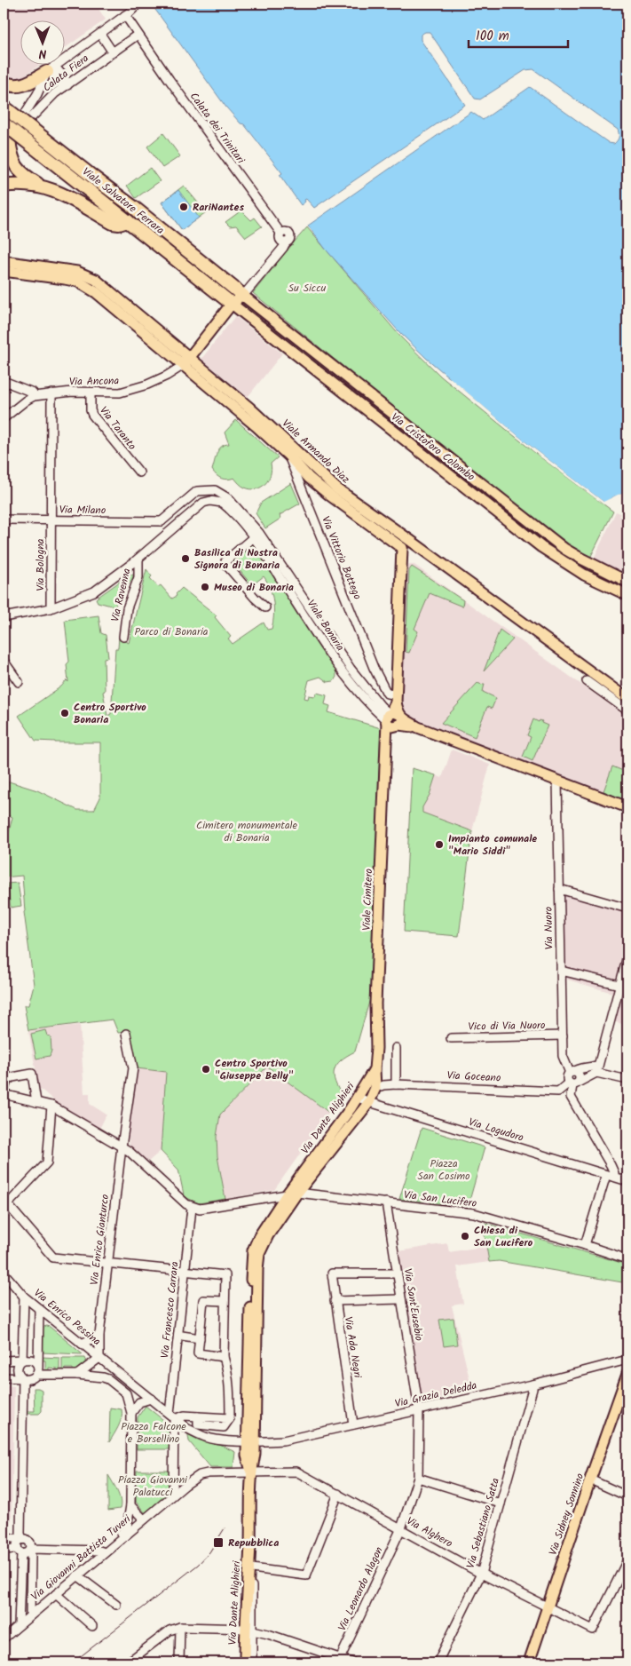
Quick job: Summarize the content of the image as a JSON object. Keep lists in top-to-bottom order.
{
  "streets": {
    "highway": ["Viale Salvatore Ferrara"],
    "main road": [
      "Via Cristoforo Colombo",
      "Viale Armando Diaz",
      "Viale Cimitero",
      "Via Dante Alighieri",
      "Via Sidney Sonnino"
    ],
    "street": [
      "Calata Fiera",
      "Calata dei Trinitari",
      "Via Ancona",
      "Via Taranto",
      "Via Milano",
      "Via Vittorio Bottego",
      "Via Bologna",
      "Via Ravenna",
      "Viale Bonaria",
      "Via Nuoro",
      "Vico di Via Nuoro",
      "Via Goceano",
      "Via Logudoro",
      "Via San Lucifero",
      "Via Enrico Gianturco",
      "Via Sant'Eusebio",
      "Via Francesco Carrara",
      "Via Enrico Pessina",
      "Via Ada Negri",
      "Via Grazia Deledda",
      "Via Sebastiano Satta",
      "Via Alghero",
      "Via Giovanni Battista Tuveri",
      "Via Leonardo Alagon"
    ]
  },
  "crossings": [
    ["Calata Fiera", "Calata dei Trinitari"],
    ["Calata dei Trinitari", "Viale Salvatore Ferrara"],
    ["Calata dei Trinitari", "Via Cristoforo Colombo"],
    ["Viale Salvatore Ferrara", "Via Cristoforo Colombo"],
    ["Via Ancona", "Via Taranto"],
    ["Via Ancona", "Viale Armando Diaz"],
    ["Viale Armando Diaz", "Via Vittorio Bottego"],
    ["Via Milano", "Via Bologna"],
    ["Via Vittorio Bottego", "Viale Cimitero"],
    ["Via Bologna", "Via Ravenna"],
    ["Viale Bonaria", "Viale Cimitero"],
    ["Viale Cimitero", "Via Dante Alighieri"],
    ["Via Nuoro", "Vico di Via Nuoro"],
    ["Via Goceano", "Via Dante Alighieri"],
    ["Via Dante Alighieri", "Via Logudoro"],
    ["Via Dante Alighieri", "Via San Lucifero"],
    ["Via Dante Alighieri", "Via Grazia Deledda"],
    ["Via Dante Alighieri", "Via Alghero"],
    ["Via Dante Alighieri", "Via Giovanni Battista Tuveri"],
    ["Via San Lucifero", "Via Sant'Eusebio"],
    ["Via San Lucifero", "Via Francesco Carrara"],
    ["Via Enrico Gianturco", "Via Enrico Pessina"],
    ["Via Sant'Eusebio", "Via Ada Negri"],
    ["Via Sant'Eusebio", "Via Grazia Deledda"],
    ["Via Sant'Eusebio", "Via Leonardo Alagon"],
    ["Via Francesco Carrara", "Via Enrico Pessina"],
    ["Via Francesco Carrara", "Via Grazia Deledda"],
    ["Via Francesco Carrara", "Via Giovanni Battista Tuveri"],
    ["Via Enrico Pessina", "Via Grazia Deledda"],
    ["Via Ada Negri", "Via Grazia Deledda"],
    ["Via Grazia Deledda", "Via Sebastiano Satta"],
    ["Via Sidney Sonnino", "Via Alghero"],
    ["Via Sebastiano Satta", "Via Alghero"],
    ["Via Alghero", "Via Giovanni Battista Tuveri"],
    ["Via Alghero", "Via Leonardo Alagon"]
  ],
  "parks": [
    "Su Siccu",
    "Parco di Bonaria",
    "Cimitero monumentale di Bonaria",
    "Piazza San Cosimo",
    "Piazza Falcone e Borsellino",
    "Piazza Giovanni Palatucci"
  ],
  "places": {
    "other": [
      "RariNantes",
      "Basilica di Nostra Signora di Bonaria",
      "Museo di Bonaria",
      "Centro Sportivo Bonaria",
      "Impianto comunale \"Mario Siddi\"",
      "Centro Sportivo \"Giuseppe Belly\"",
      "Chiesa di San Lucifero"
    ],
    "transit": ["Repubblica"]
  },
  "scale_bar": "100 m",
  "north": "bottom"
}
